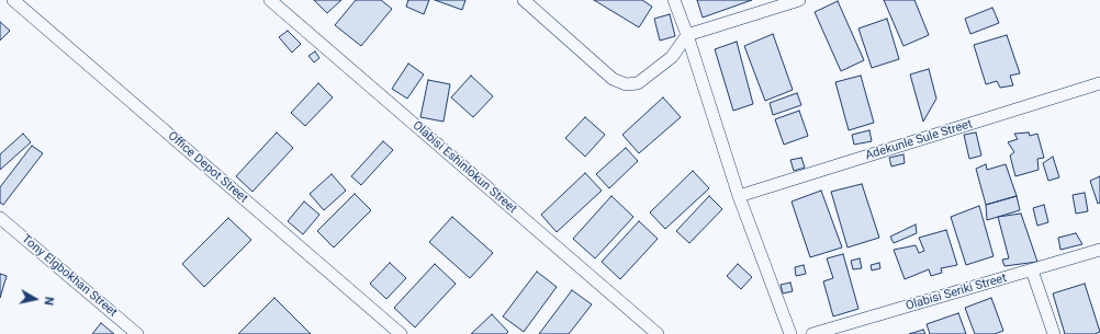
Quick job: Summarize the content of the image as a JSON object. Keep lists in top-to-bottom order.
{
  "streets": {
    "street": [
      "Adekunle Sule Street",
      "Office Depot Street",
      "Olabisi Eshinlokun Street",
      "Tony Elgbokhan Street",
      "Olabisi Seriki Street"
    ]
  },
  "north": "right"
}
